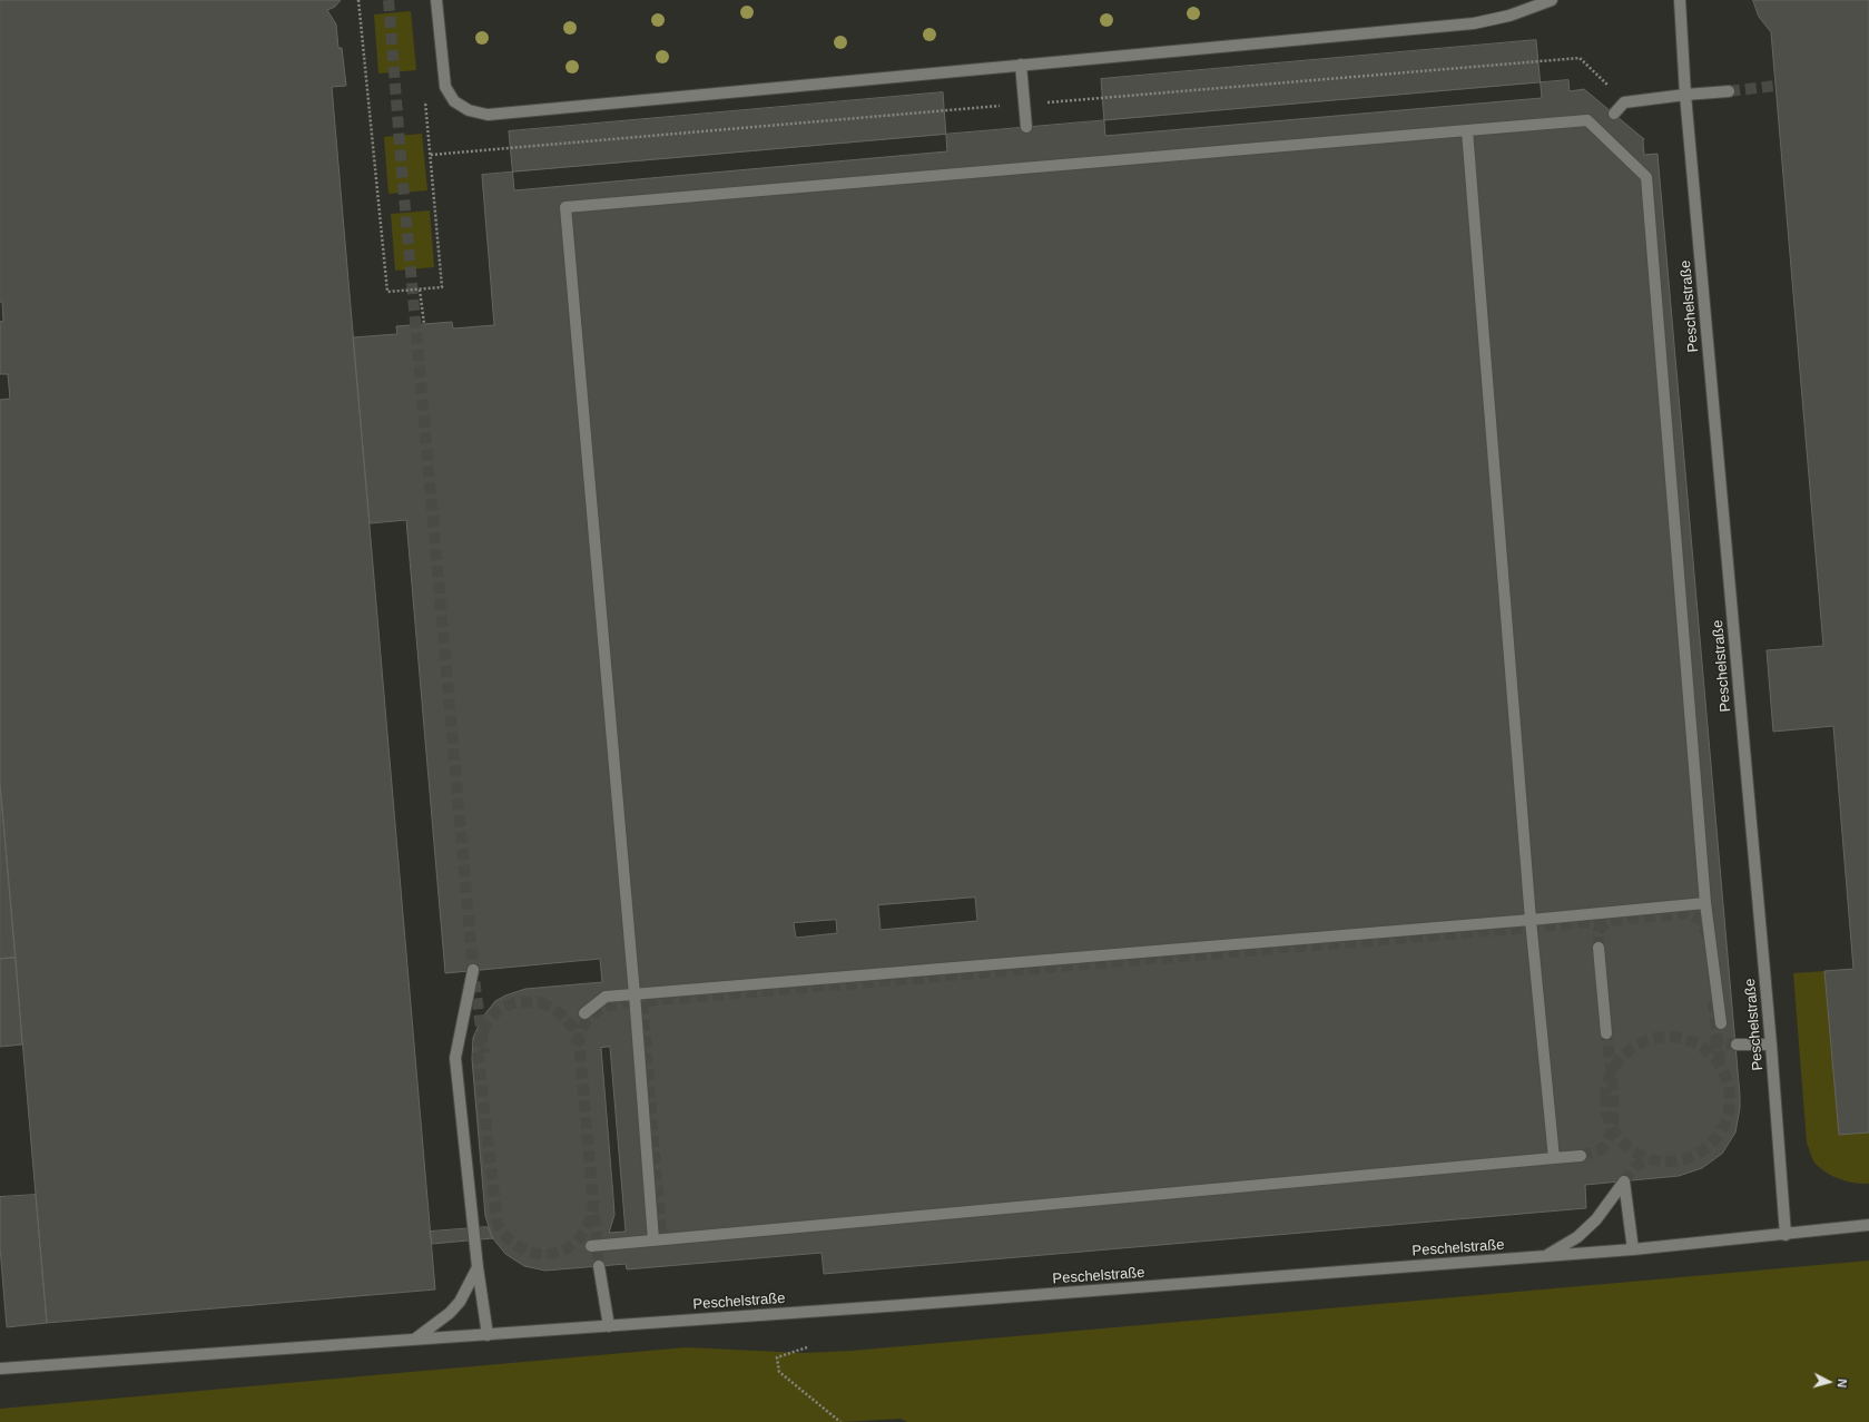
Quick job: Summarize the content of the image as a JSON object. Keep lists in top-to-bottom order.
{
  "streets": {
    "street": ["Peschelstraße"]
  },
  "north": "right"
}
